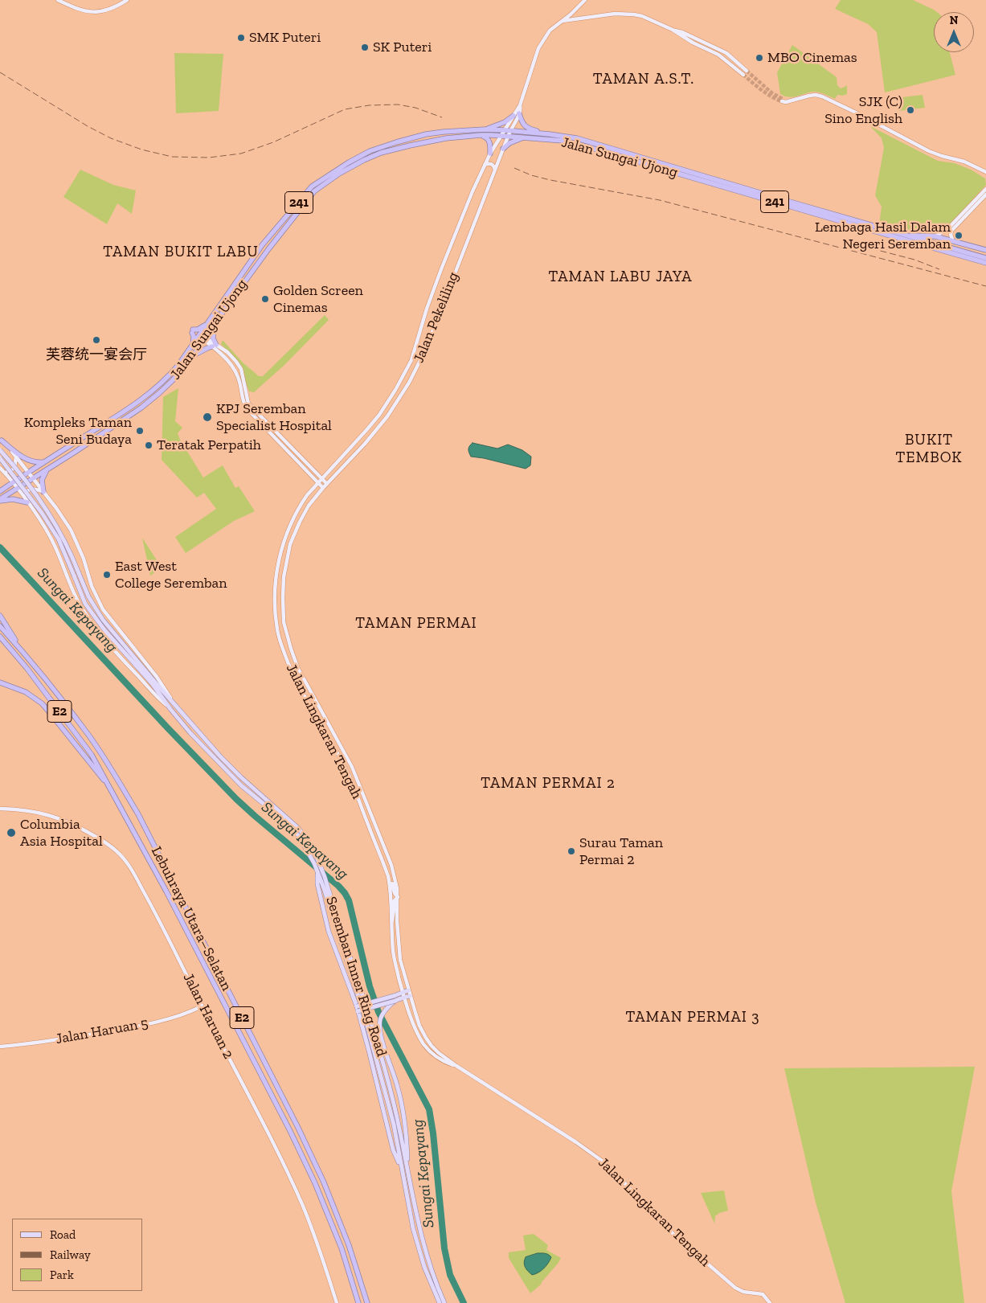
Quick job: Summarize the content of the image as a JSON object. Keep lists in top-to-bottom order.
{
  "streets": {
    "highway": [
      "Jalan Sungai Ujong",
      "241",
      "E2",
      "Lebuhraya Utara–Selatan"
    ],
    "main road": ["Seremban Inner Ring Road"],
    "street": [
      "Jalan Pekeliling",
      "Jalan Lingkaran Tengah",
      "Jalan Haruan 2",
      "Jalan Haruan 5"
    ]
  },
  "crossings": [
    ["Jalan Sungai Ujong", "Jalan Pekeliling"],
    ["Jalan Sungai Ujong", "Seremban Inner Ring Road"],
    ["Jalan Pekeliling", "Jalan Lingkaran Tengah"],
    ["Jalan Haruan 2", "Jalan Haruan 5"]
  ],
  "districts": [
    "TAMAN A.S.T.",
    "TAMAN BUKIT LABU",
    "TAMAN LABU JAYA",
    "BUKIT TEMBOK",
    "TAMAN PERMAI",
    "TAMAN PERMAI 2",
    "TAMAN PERMAI 3"
  ],
  "water": ["Sungai Kepayang"],
  "places": [
    "SMK Puteri",
    "SK Puteri",
    "MBO Cinemas",
    "SJK (C) Sino English",
    "Lembaga Hasil Dalam Negeri Seremban",
    "Golden Screen Cinemas",
    "芙蓉统一宴会厅",
    "KPJ Seremban Specialist Hospital",
    "Kompleks Taman Seni Budaya",
    "Teratak Perpatih",
    "East West College Seremban",
    "Columbia Asia Hospital",
    "Surau Taman Permai 2"
  ],
  "legend": ["Road", "Railway", "Park"],
  "north": "top"
}
